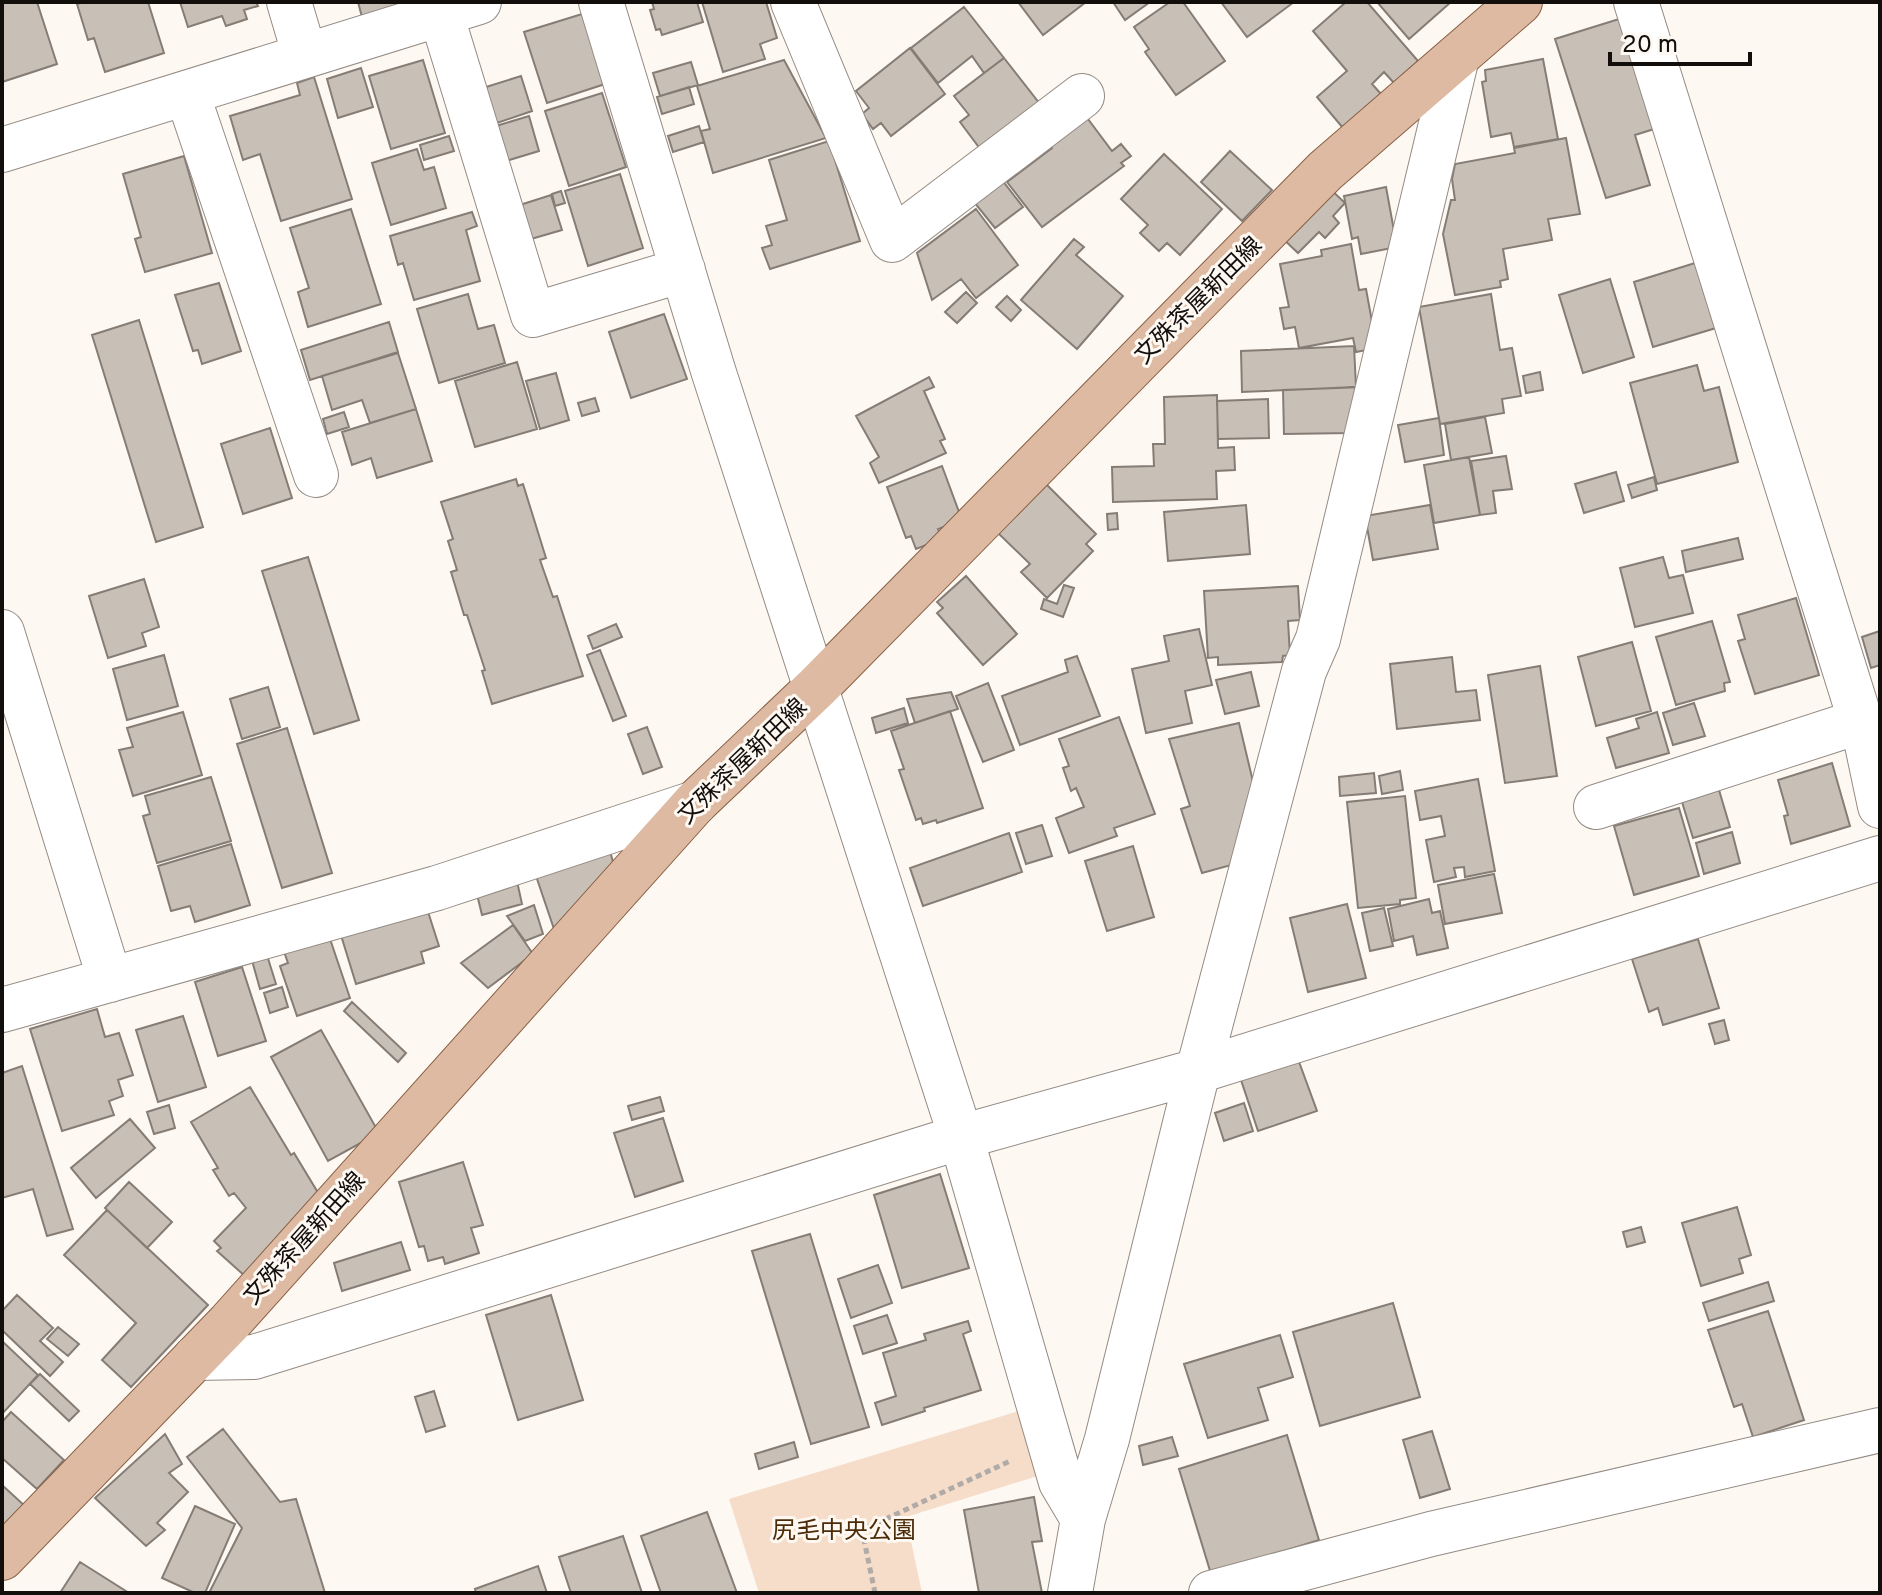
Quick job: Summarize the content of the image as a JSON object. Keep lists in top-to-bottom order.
{
  "streets": {
    "main road": ["文殊茶屋新田線"]
  },
  "parks": ["尻毛中央公園"],
  "scale_bar": "20 m"
}
